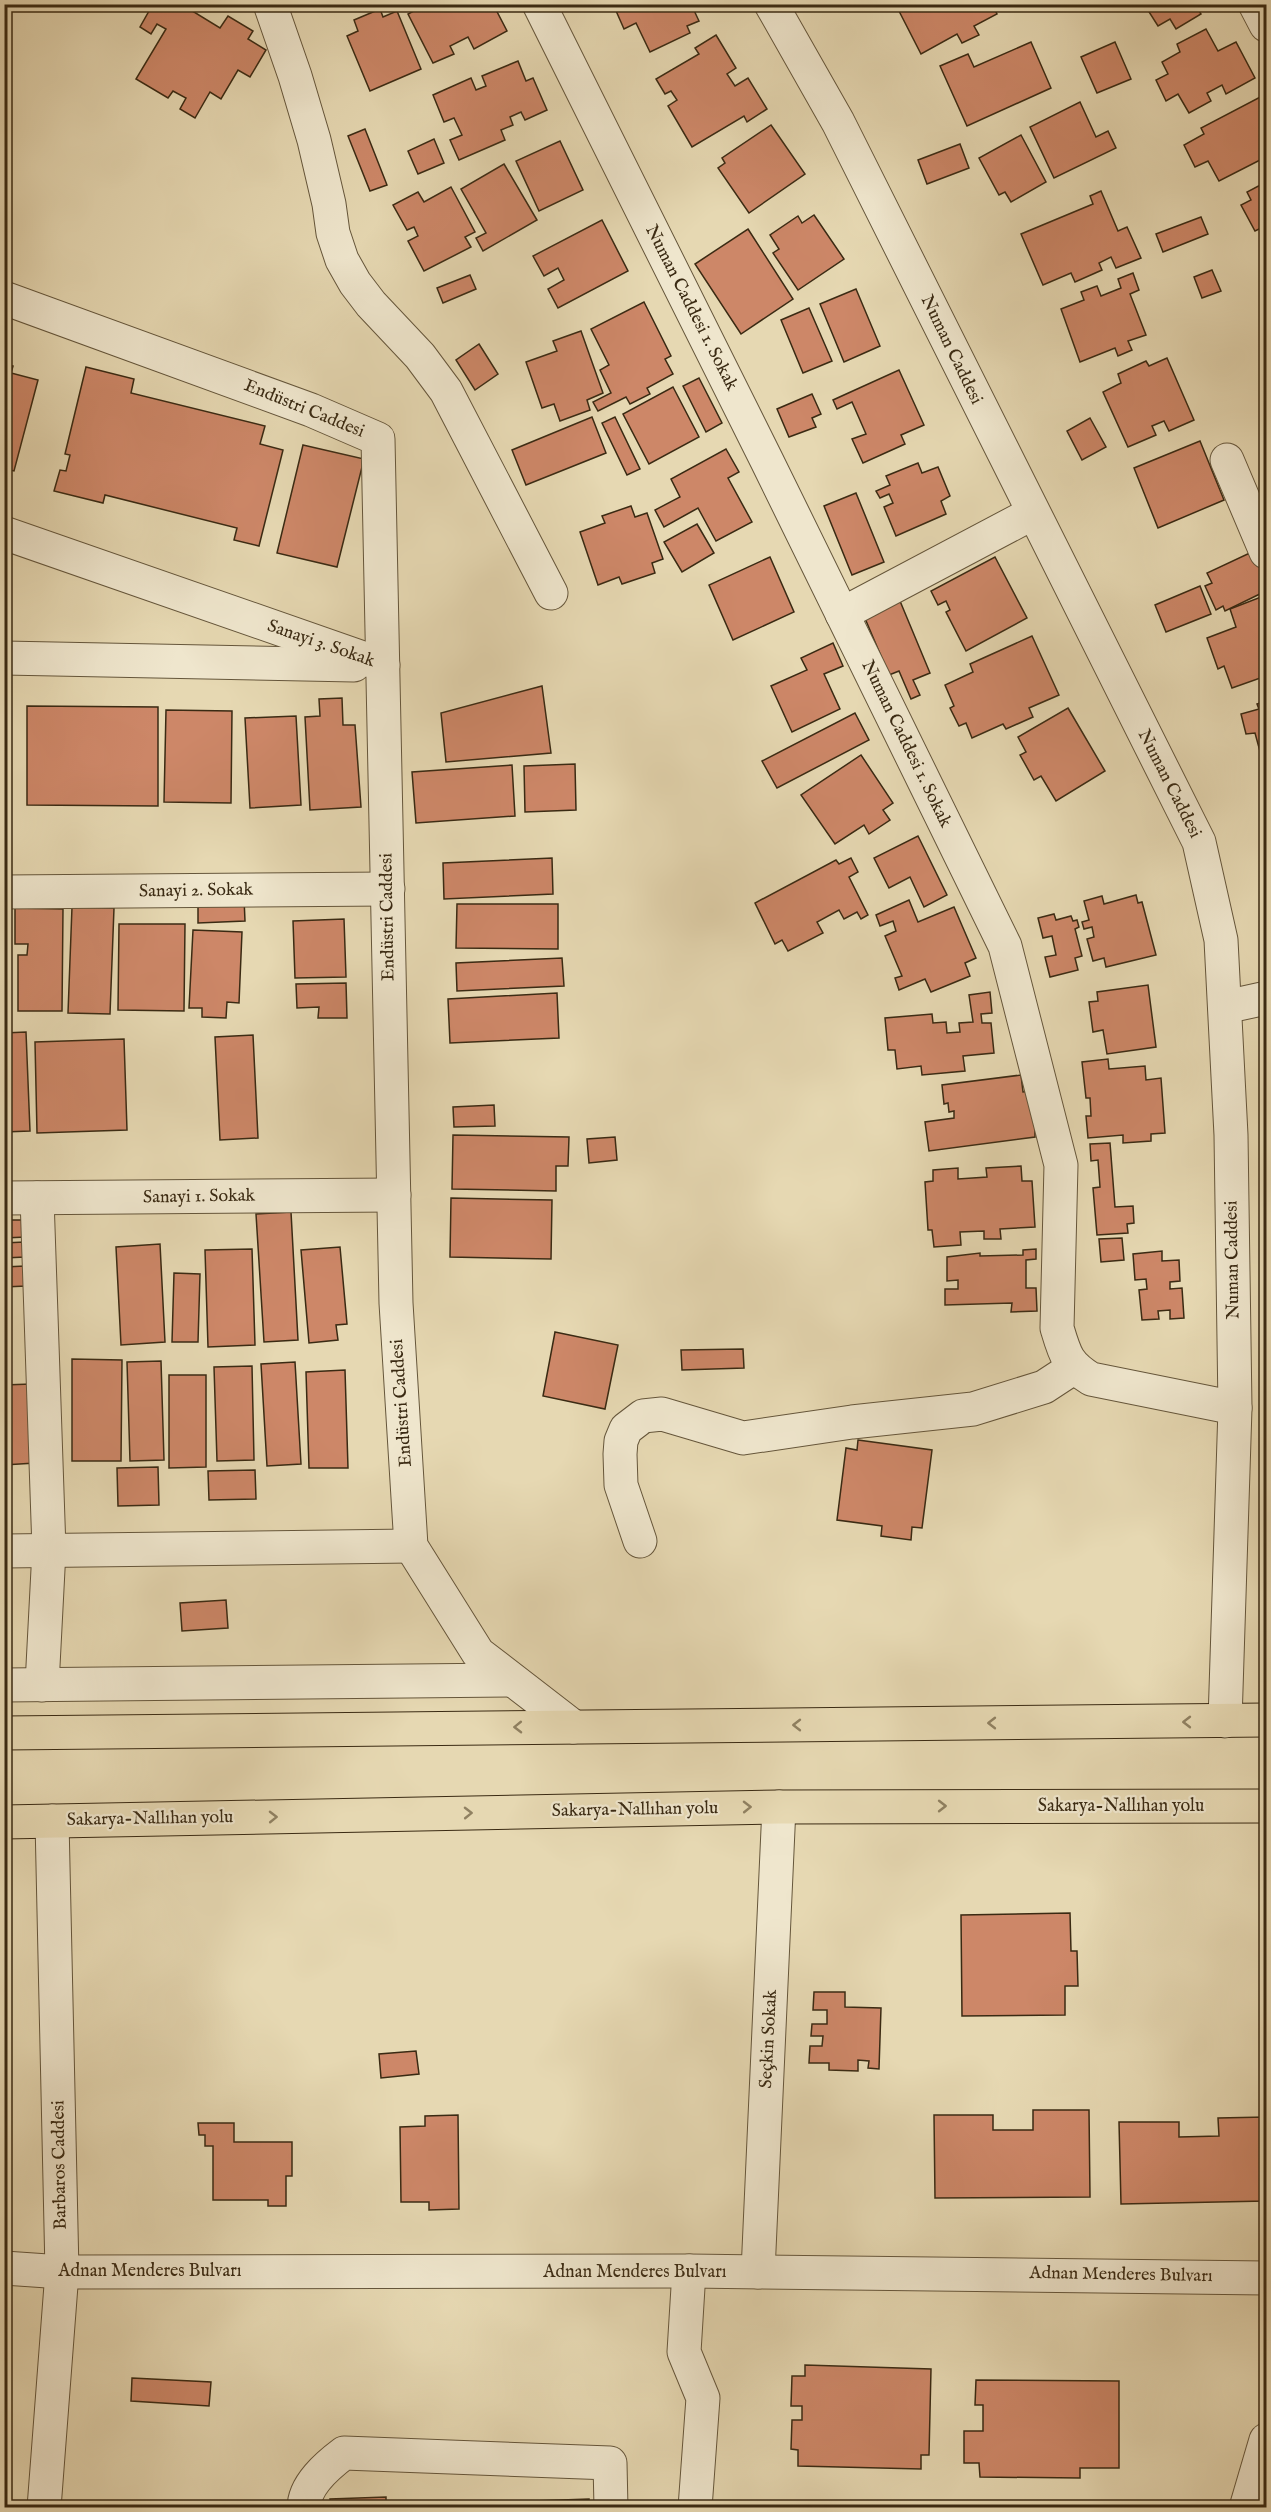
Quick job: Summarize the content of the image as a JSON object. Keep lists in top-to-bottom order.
{
  "streets": {
    "main road": ["Sakarya-Nallıhan yolu"],
    "street": [
      "Numan Caddesi 1. Sokak",
      "Numan Caddesi",
      "Endüstri Caddesi",
      "Sanayi 3. Sokak",
      "Sanayi 2. Sokak",
      "Sanayi 1. Sokak",
      "Seçkin Sokak",
      "Barbaros Caddesi",
      "Adnan Menderes Bulvarı"
    ]
  },
  "crossings": [
    ["Endüstri Caddesi", "Sanayi 3. Sokak"],
    ["Endüstri Caddesi", "Sanayi 2. Sokak"],
    ["Endüstri Caddesi", "Sanayi 1. Sokak"],
    ["Sakarya-Nallıhan yolu", "Seçkin Sokak"],
    ["Sakarya-Nallıhan yolu", "Barbaros Caddesi"],
    ["Seçkin Sokak", "Adnan Menderes Bulvarı"],
    ["Barbaros Caddesi", "Adnan Menderes Bulvarı"]
  ]
}
